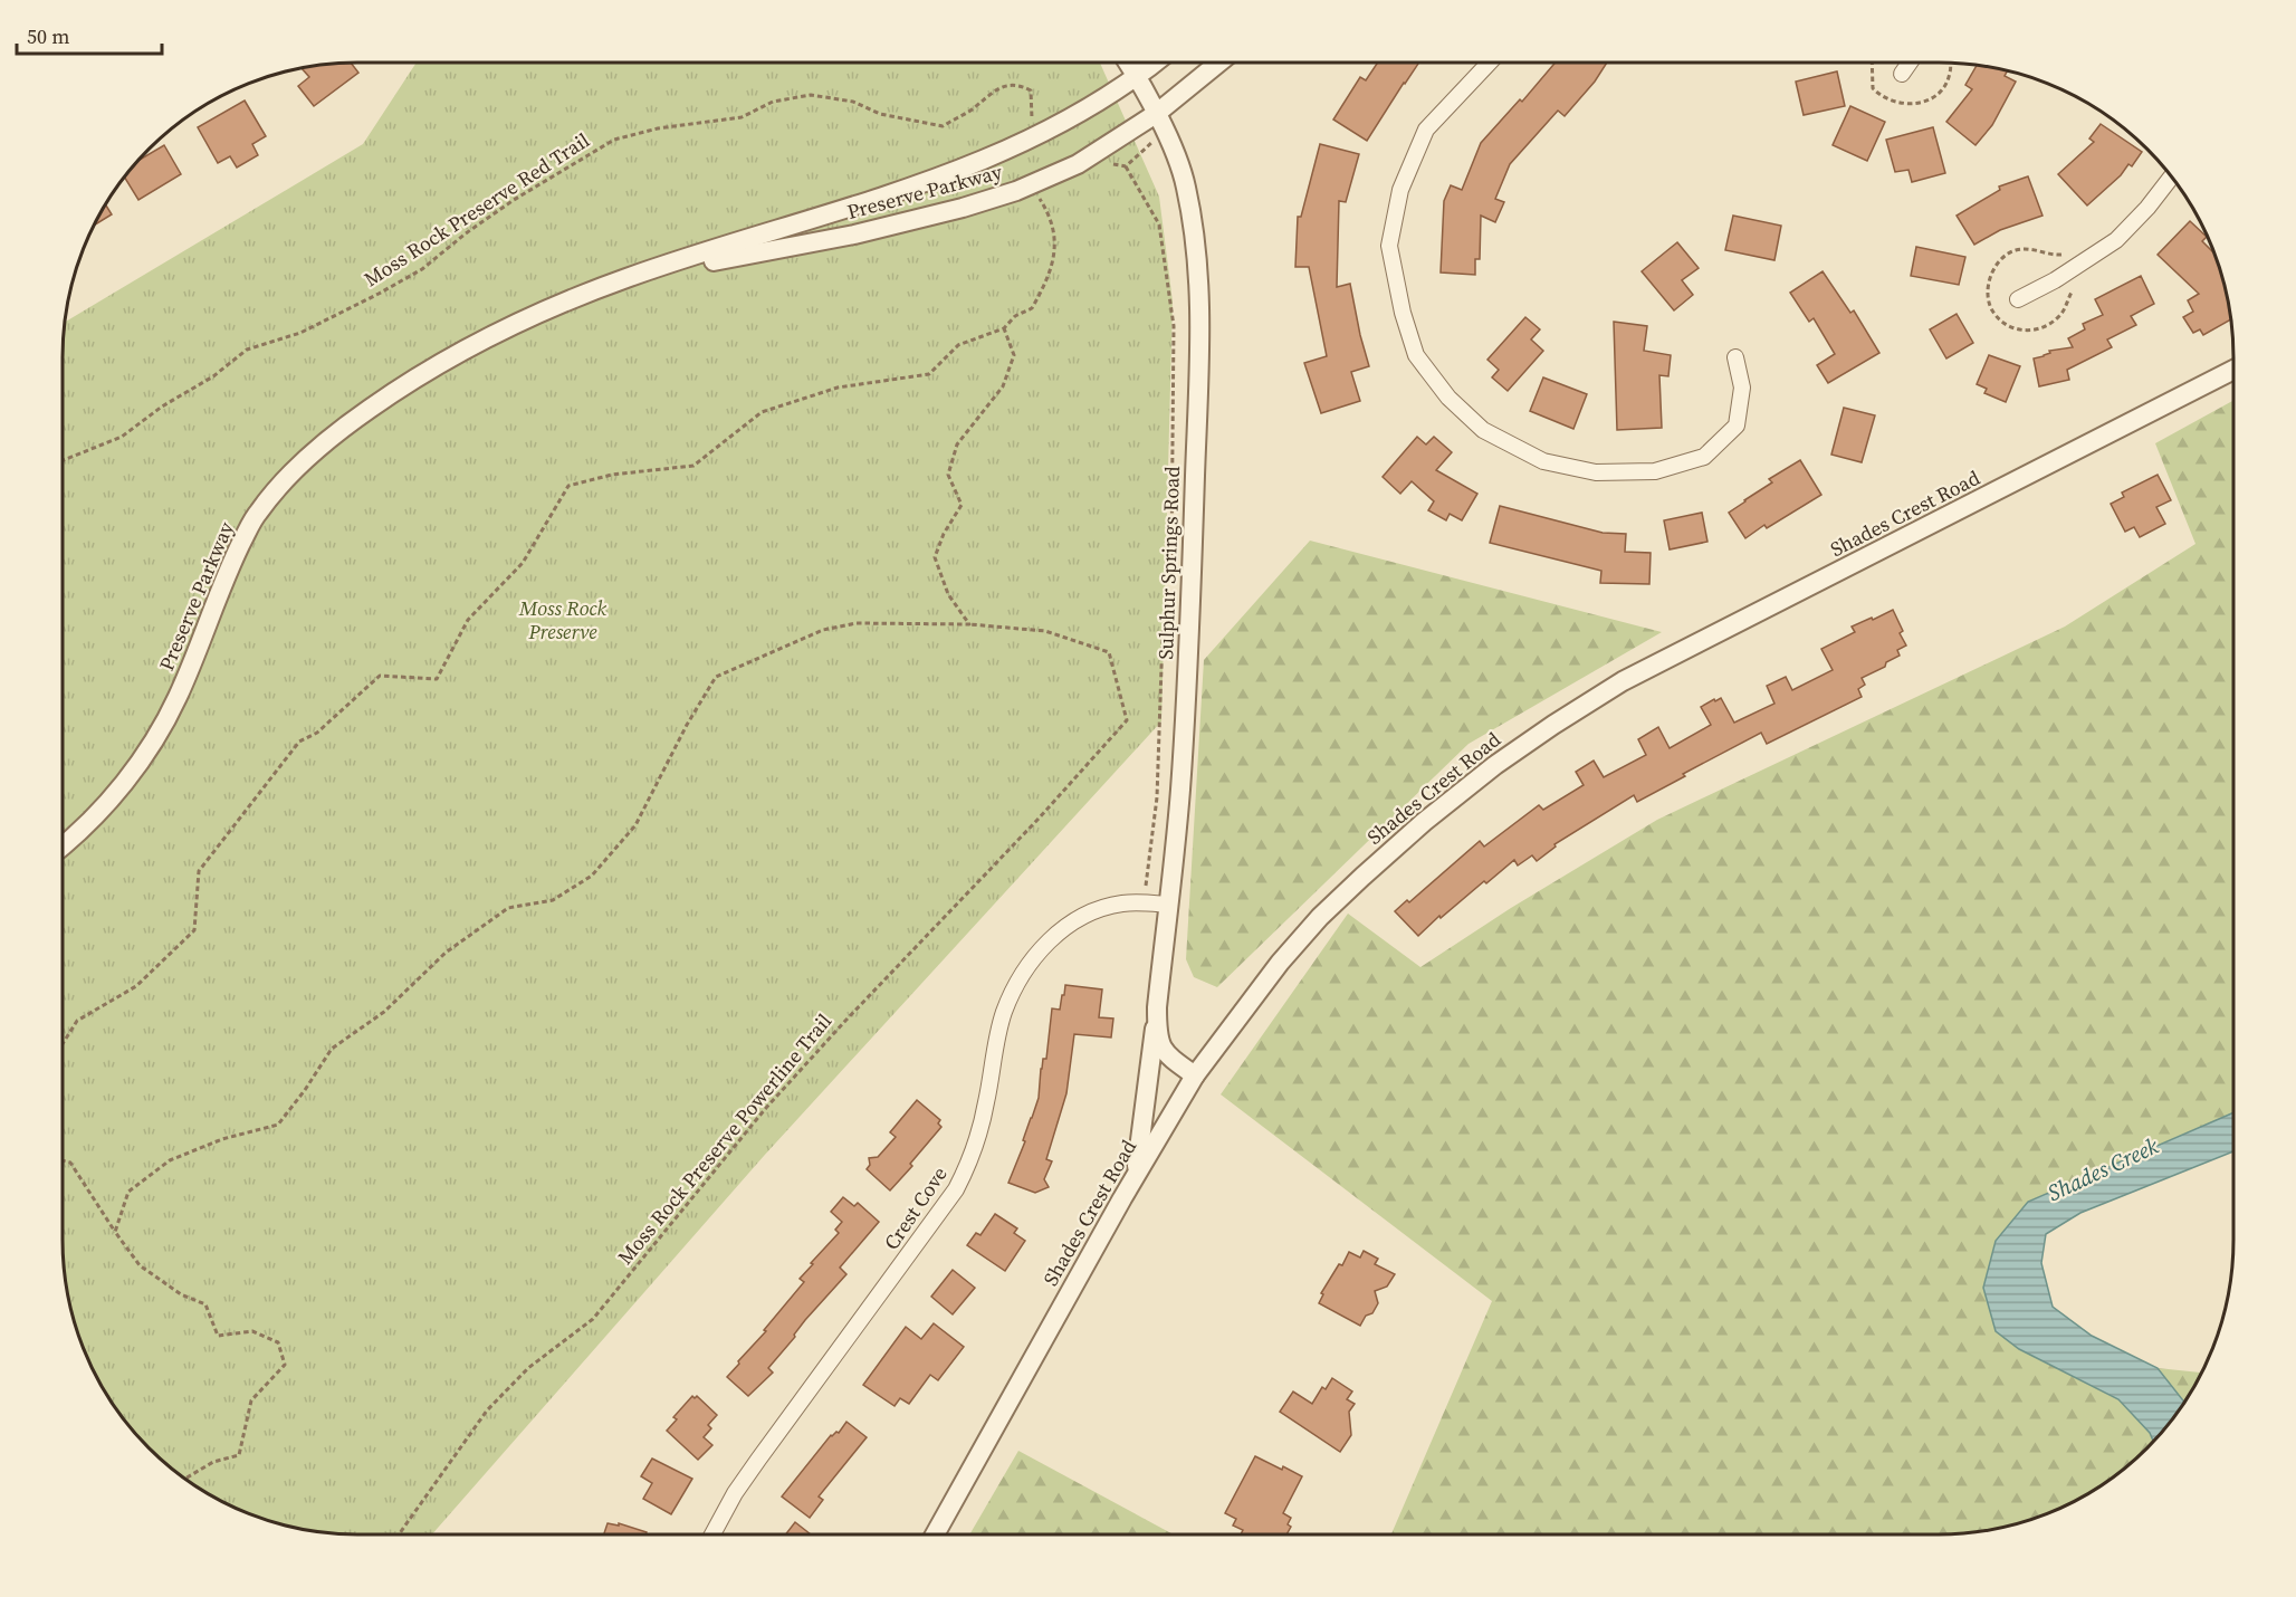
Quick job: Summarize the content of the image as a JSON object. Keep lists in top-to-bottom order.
{
  "streets": {
    "street": [
      "Preserve Parkway",
      "Shades Crest Road",
      "Sulphur Springs Road",
      "Crest Cove"
    ],
    "path": ["Moss Rock Preserve Red Trail", "Moss Rock Preserve Powerline Trail"]
  },
  "crossings": [
    ["Preserve Parkway", "Moss Rock Preserve Red Trail"],
    ["Preserve Parkway", "Sulphur Springs Road"],
    ["Shades Crest Road", "Sulphur Springs Road"],
    ["Sulphur Springs Road", "Crest Cove"]
  ],
  "water": ["Shades Creek"],
  "parks": ["Moss Rock Preserve"],
  "scale_bar": "50 m"
}
